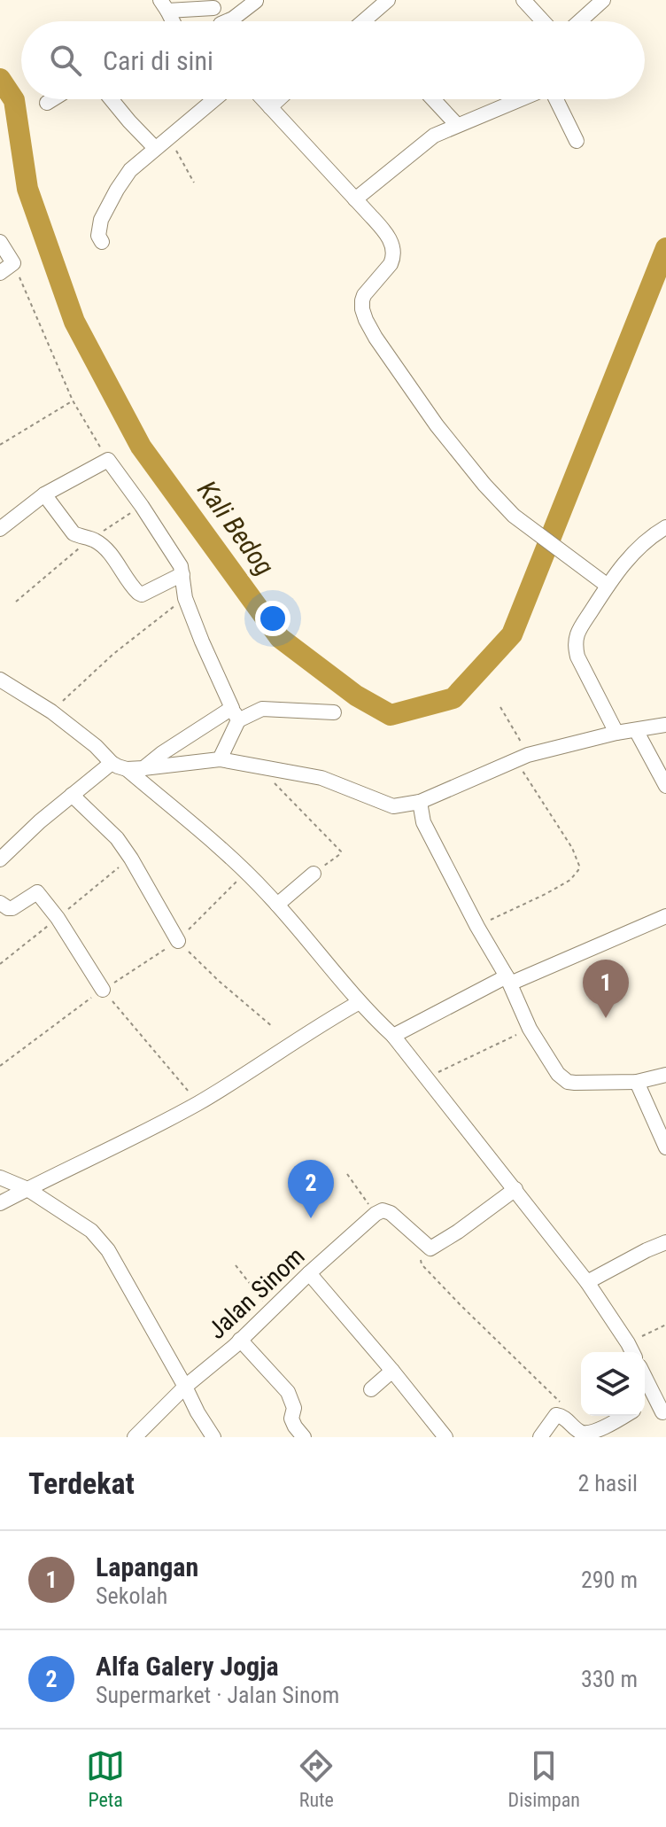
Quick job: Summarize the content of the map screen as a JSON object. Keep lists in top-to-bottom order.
{
  "streets": {
    "street": ["Jalan Sinom"]
  },
  "water": ["Kali Bedog"],
  "page": {
    "search": "Cari di sini",
    "pins": ["1", "2"],
    "heading": ["Terdekat", "2 hasil"],
    "list": [
      {
        "mark": "1",
        "name": "Lapangan",
        "note": "Sekolah",
        "value": "290 m"
      },
      {
        "mark": "2",
        "name": "Alfa Galery Jogja",
        "note": "Supermarket · Jalan Sinom",
        "value": "330 m"
      }
    ],
    "nav": ["Peta", "Rute", "Disimpan"]
  }
}
